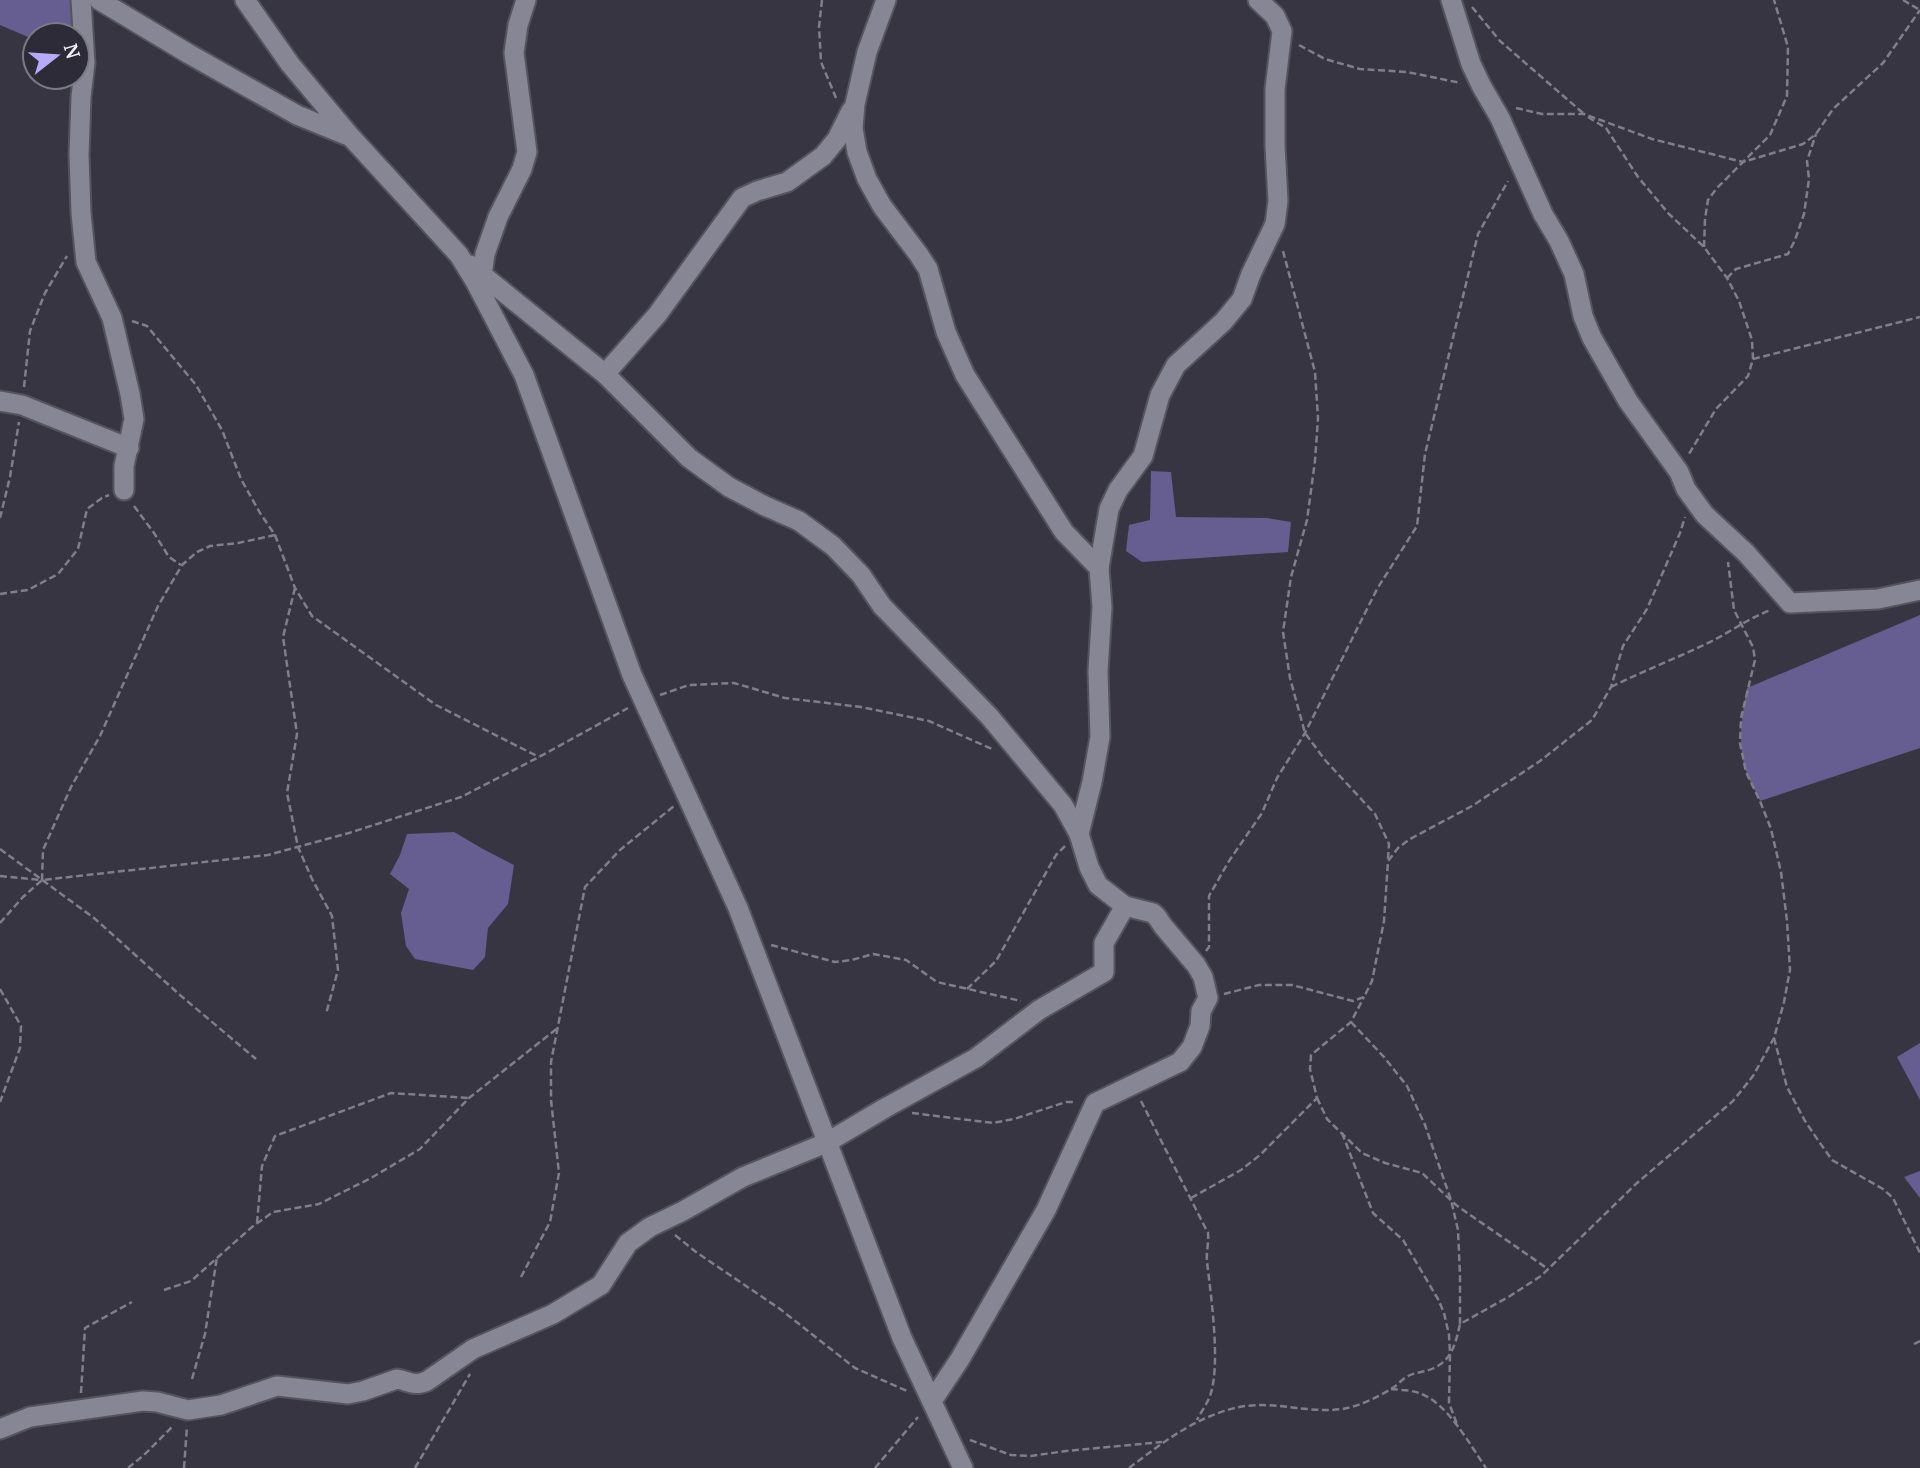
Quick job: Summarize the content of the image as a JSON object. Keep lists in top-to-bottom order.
{
  "north": "right"
}
